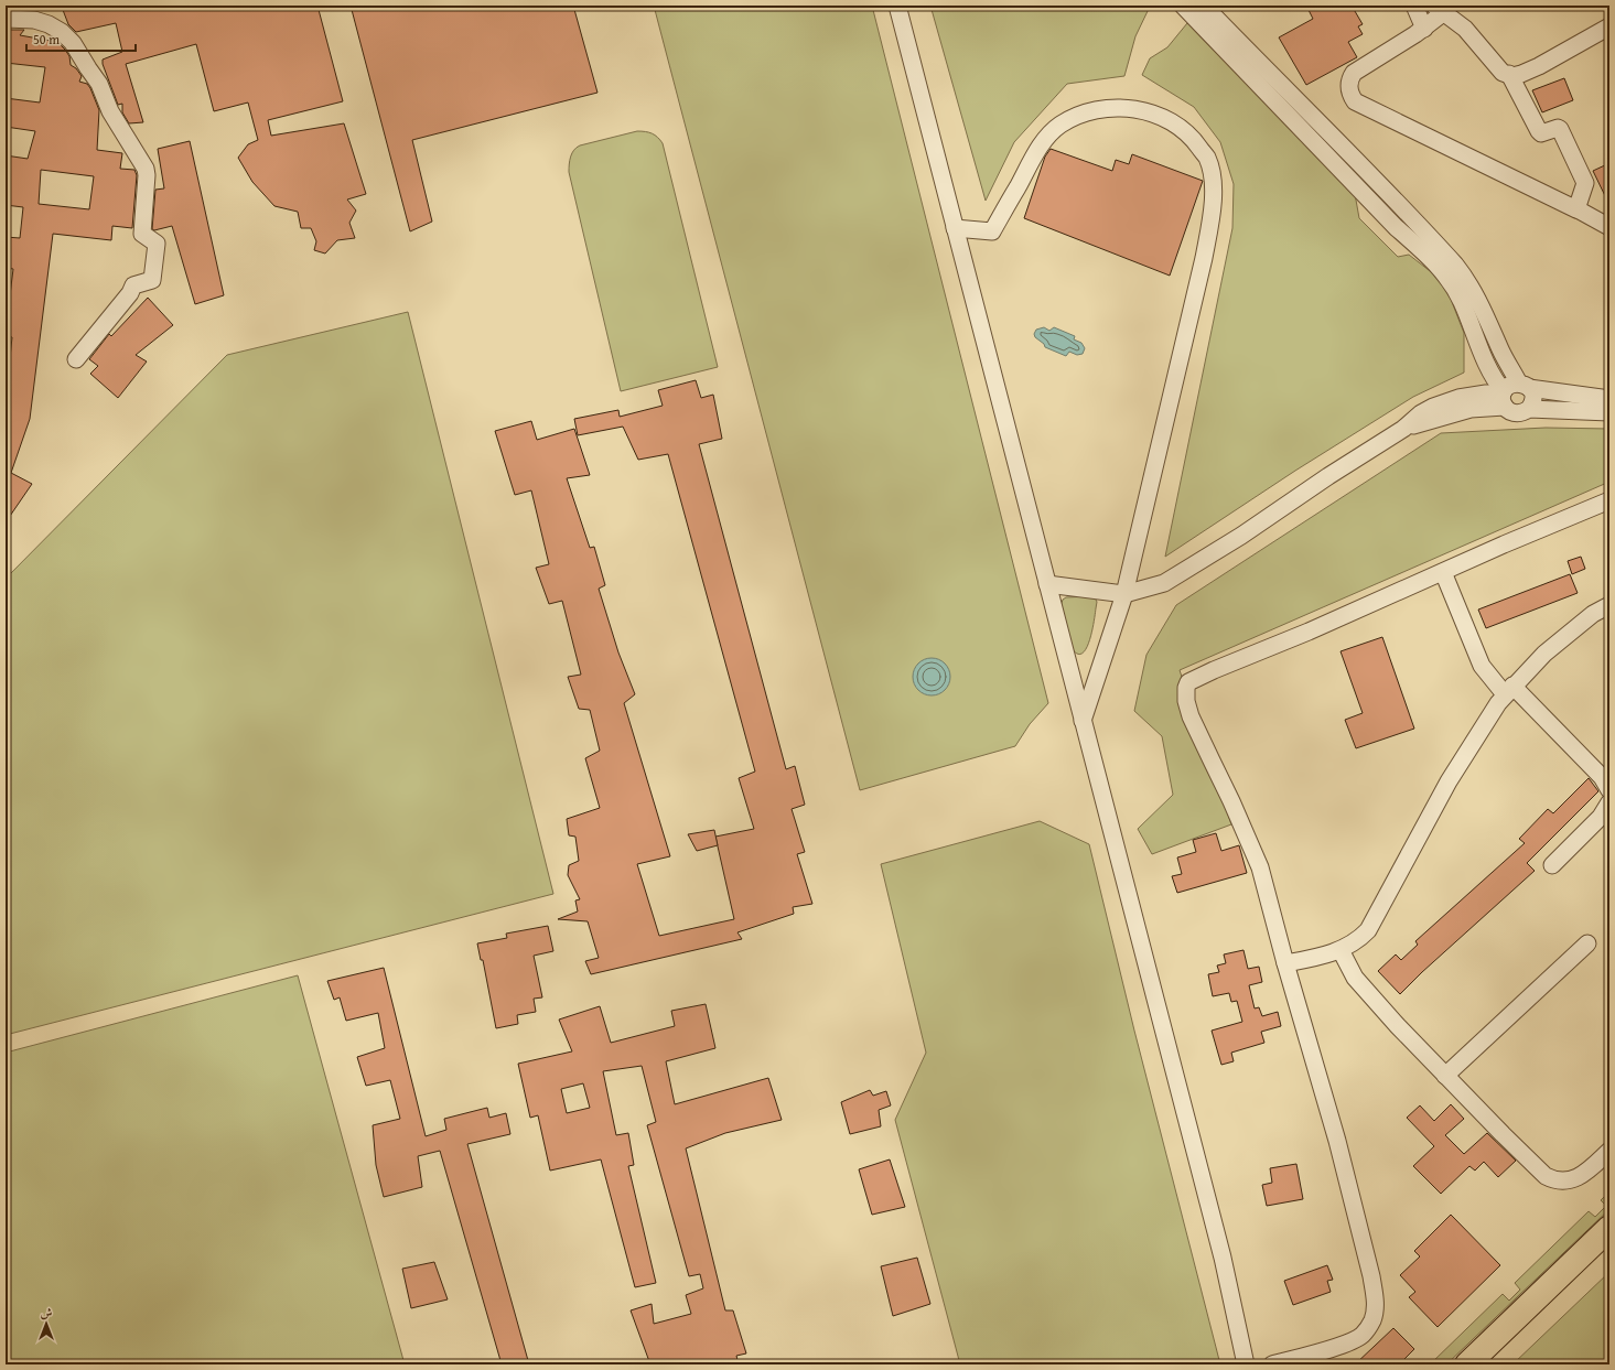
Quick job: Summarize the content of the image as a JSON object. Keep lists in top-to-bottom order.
{
  "scale_bar": "50 m",
  "north": "top"
}
